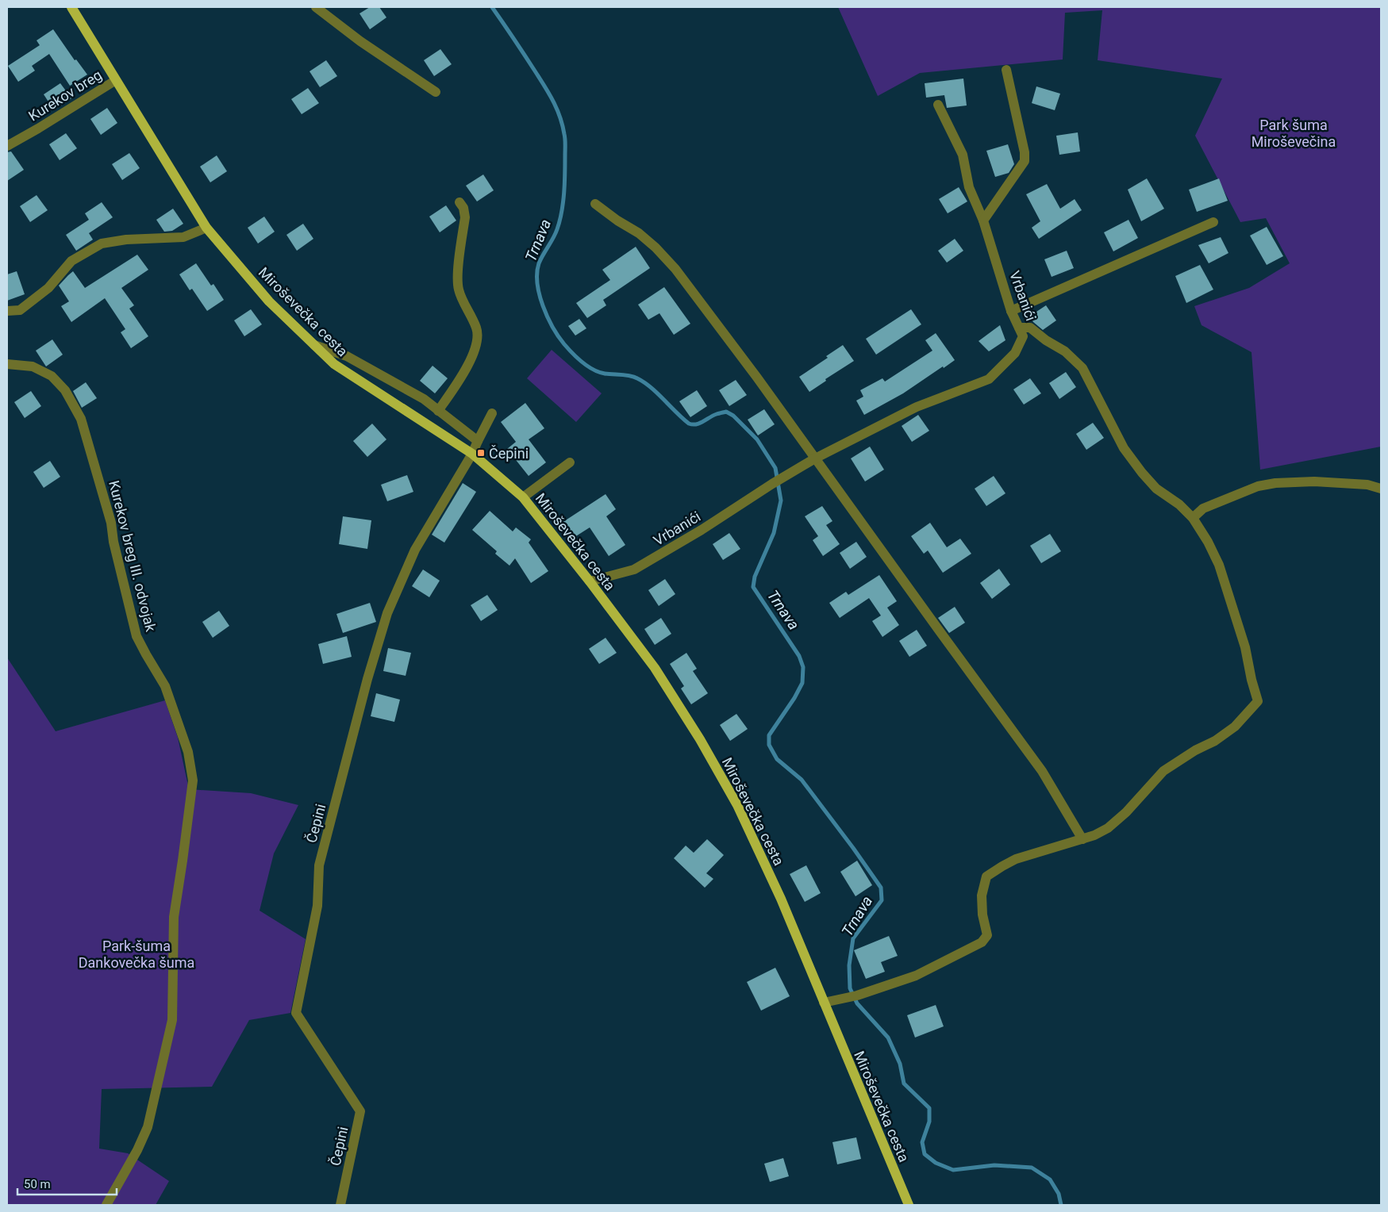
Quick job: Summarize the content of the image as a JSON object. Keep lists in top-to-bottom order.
{
  "streets": {
    "main road": ["Miroševečka cesta"],
    "street": [
      "Kurekov breg",
      "Vrbanići",
      "Kurekov breg III. odvojak",
      "Čepini"
    ]
  },
  "crossings": [
    ["Kurekov breg", "Miroševečka cesta"],
    ["Vrbanići", "Miroševečka cesta"],
    ["Miroševečka cesta", "Čepini"]
  ],
  "water": ["Trnava"],
  "parks": ["Park šuma Miroševečina", "Park-šuma Dankovečka šuma"],
  "places": {
    "transit": ["Čepini"]
  },
  "scale_bar": "50 m"
}
